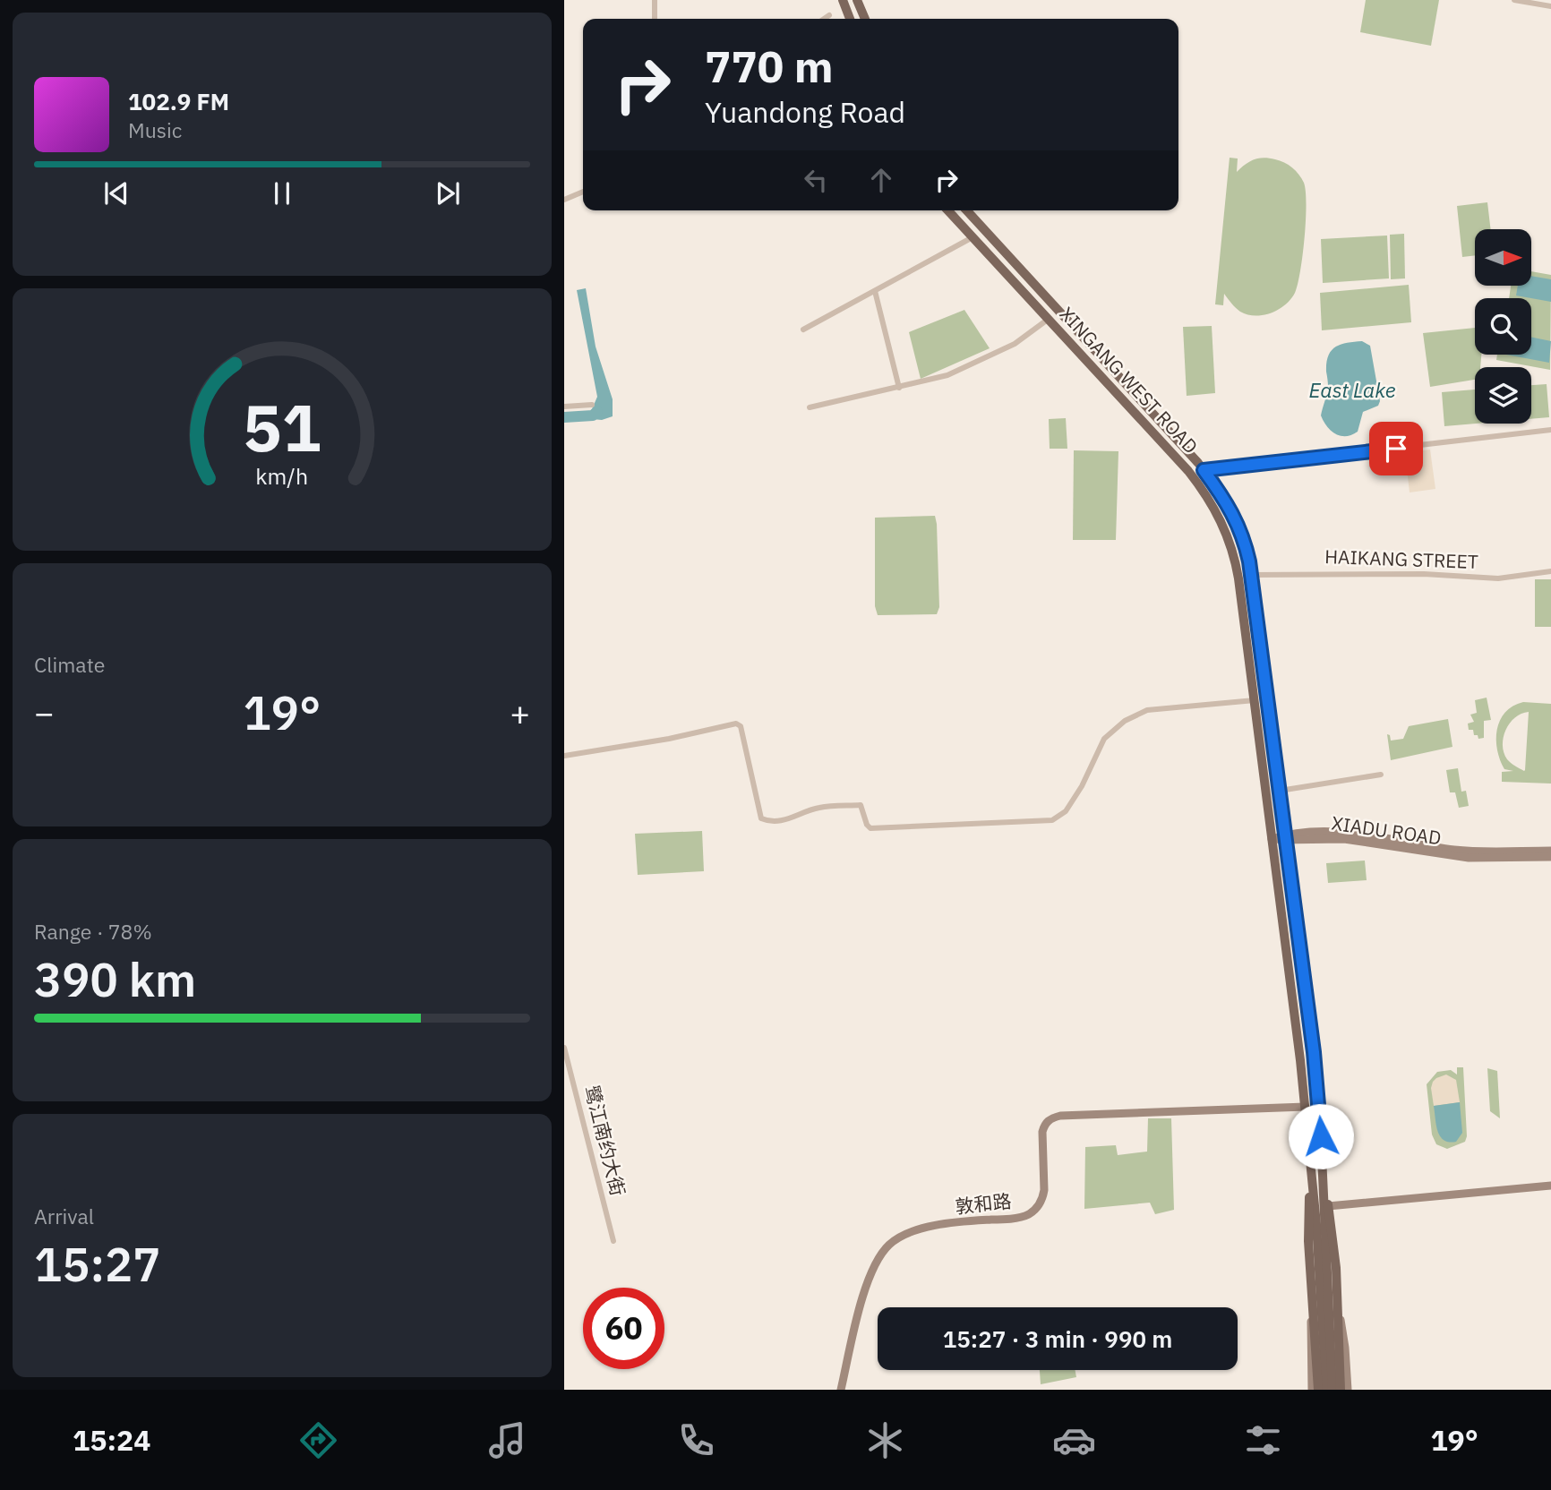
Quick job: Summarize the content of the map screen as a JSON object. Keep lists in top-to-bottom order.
{
  "streets": {
    "main road": ["XINGANG WEST ROAD"],
    "street": [
      "HAIKANG STREET",
      "XIADU ROAD",
      "鹭江南约大街",
      "敦和路"
    ]
  },
  "crossings": [
    ["XINGANG WEST ROAD", "HAIKANG STREET"],
    ["XINGANG WEST ROAD", "XIADU ROAD"],
    ["XINGANG WEST ROAD", "敦和路"]
  ],
  "water": ["East Lake"],
  "north": "right",
  "page": {
    "turn": ["770 m", "Yuandong Road"],
    "song": ["102.9 FM", "Music"],
    "tile": [
      "Climate",
      ["Range · 78%", "390 km"],
      ["Arrival", "15:27"]
    ],
    "heat": ["−", "19°", "+"],
    "limit": "60",
    "trip": "15:27 · 3 min · 990 m",
    "tabs": ["15:24", "19°"],
    "gauge": ["51", "km/h"]
  }
}
